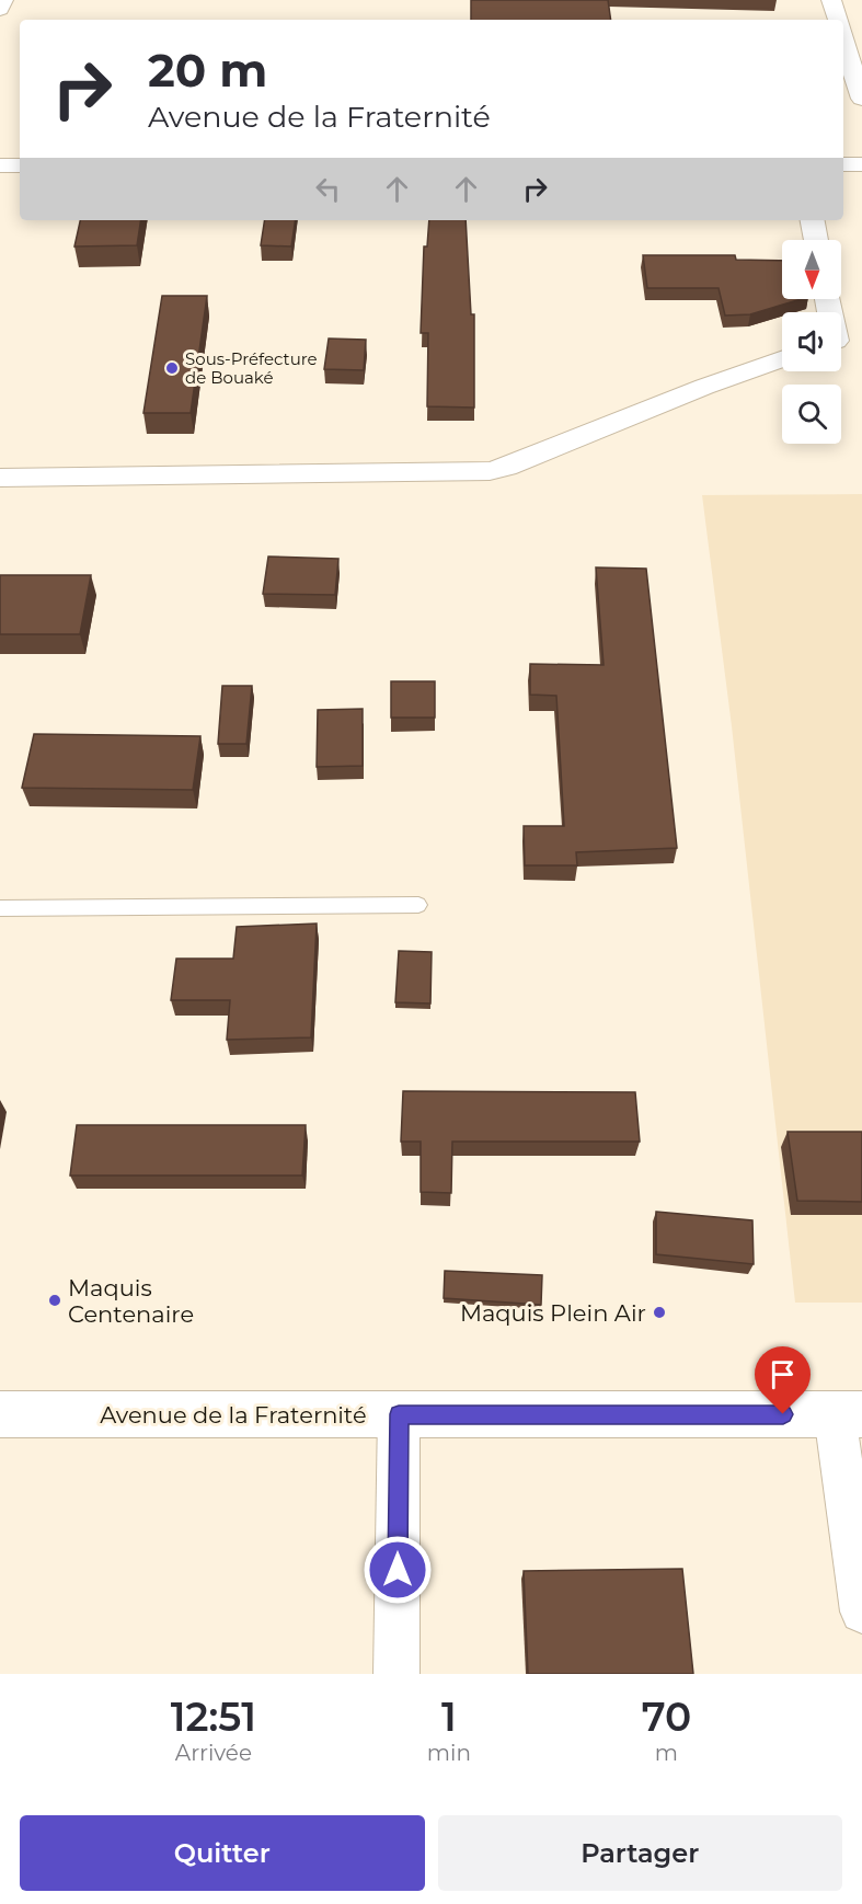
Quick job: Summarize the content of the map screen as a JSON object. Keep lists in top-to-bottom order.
{
  "streets": {
    "street": ["Avenue de la Fraternité"]
  },
  "places": ["Sous-Préfecture de Bouaké", "Maquis Centenaire", "Maquis Plein Air"],
  "north": "bottom",
  "page": {
    "turn": ["20 m", "Avenue de la Fraternité"],
    "eta": [
      "12:51",
      "Arrivée",
      "1",
      "min",
      "70",
      "m"
    ],
    "buttons": ["Quitter", "Partager"]
  }
}
